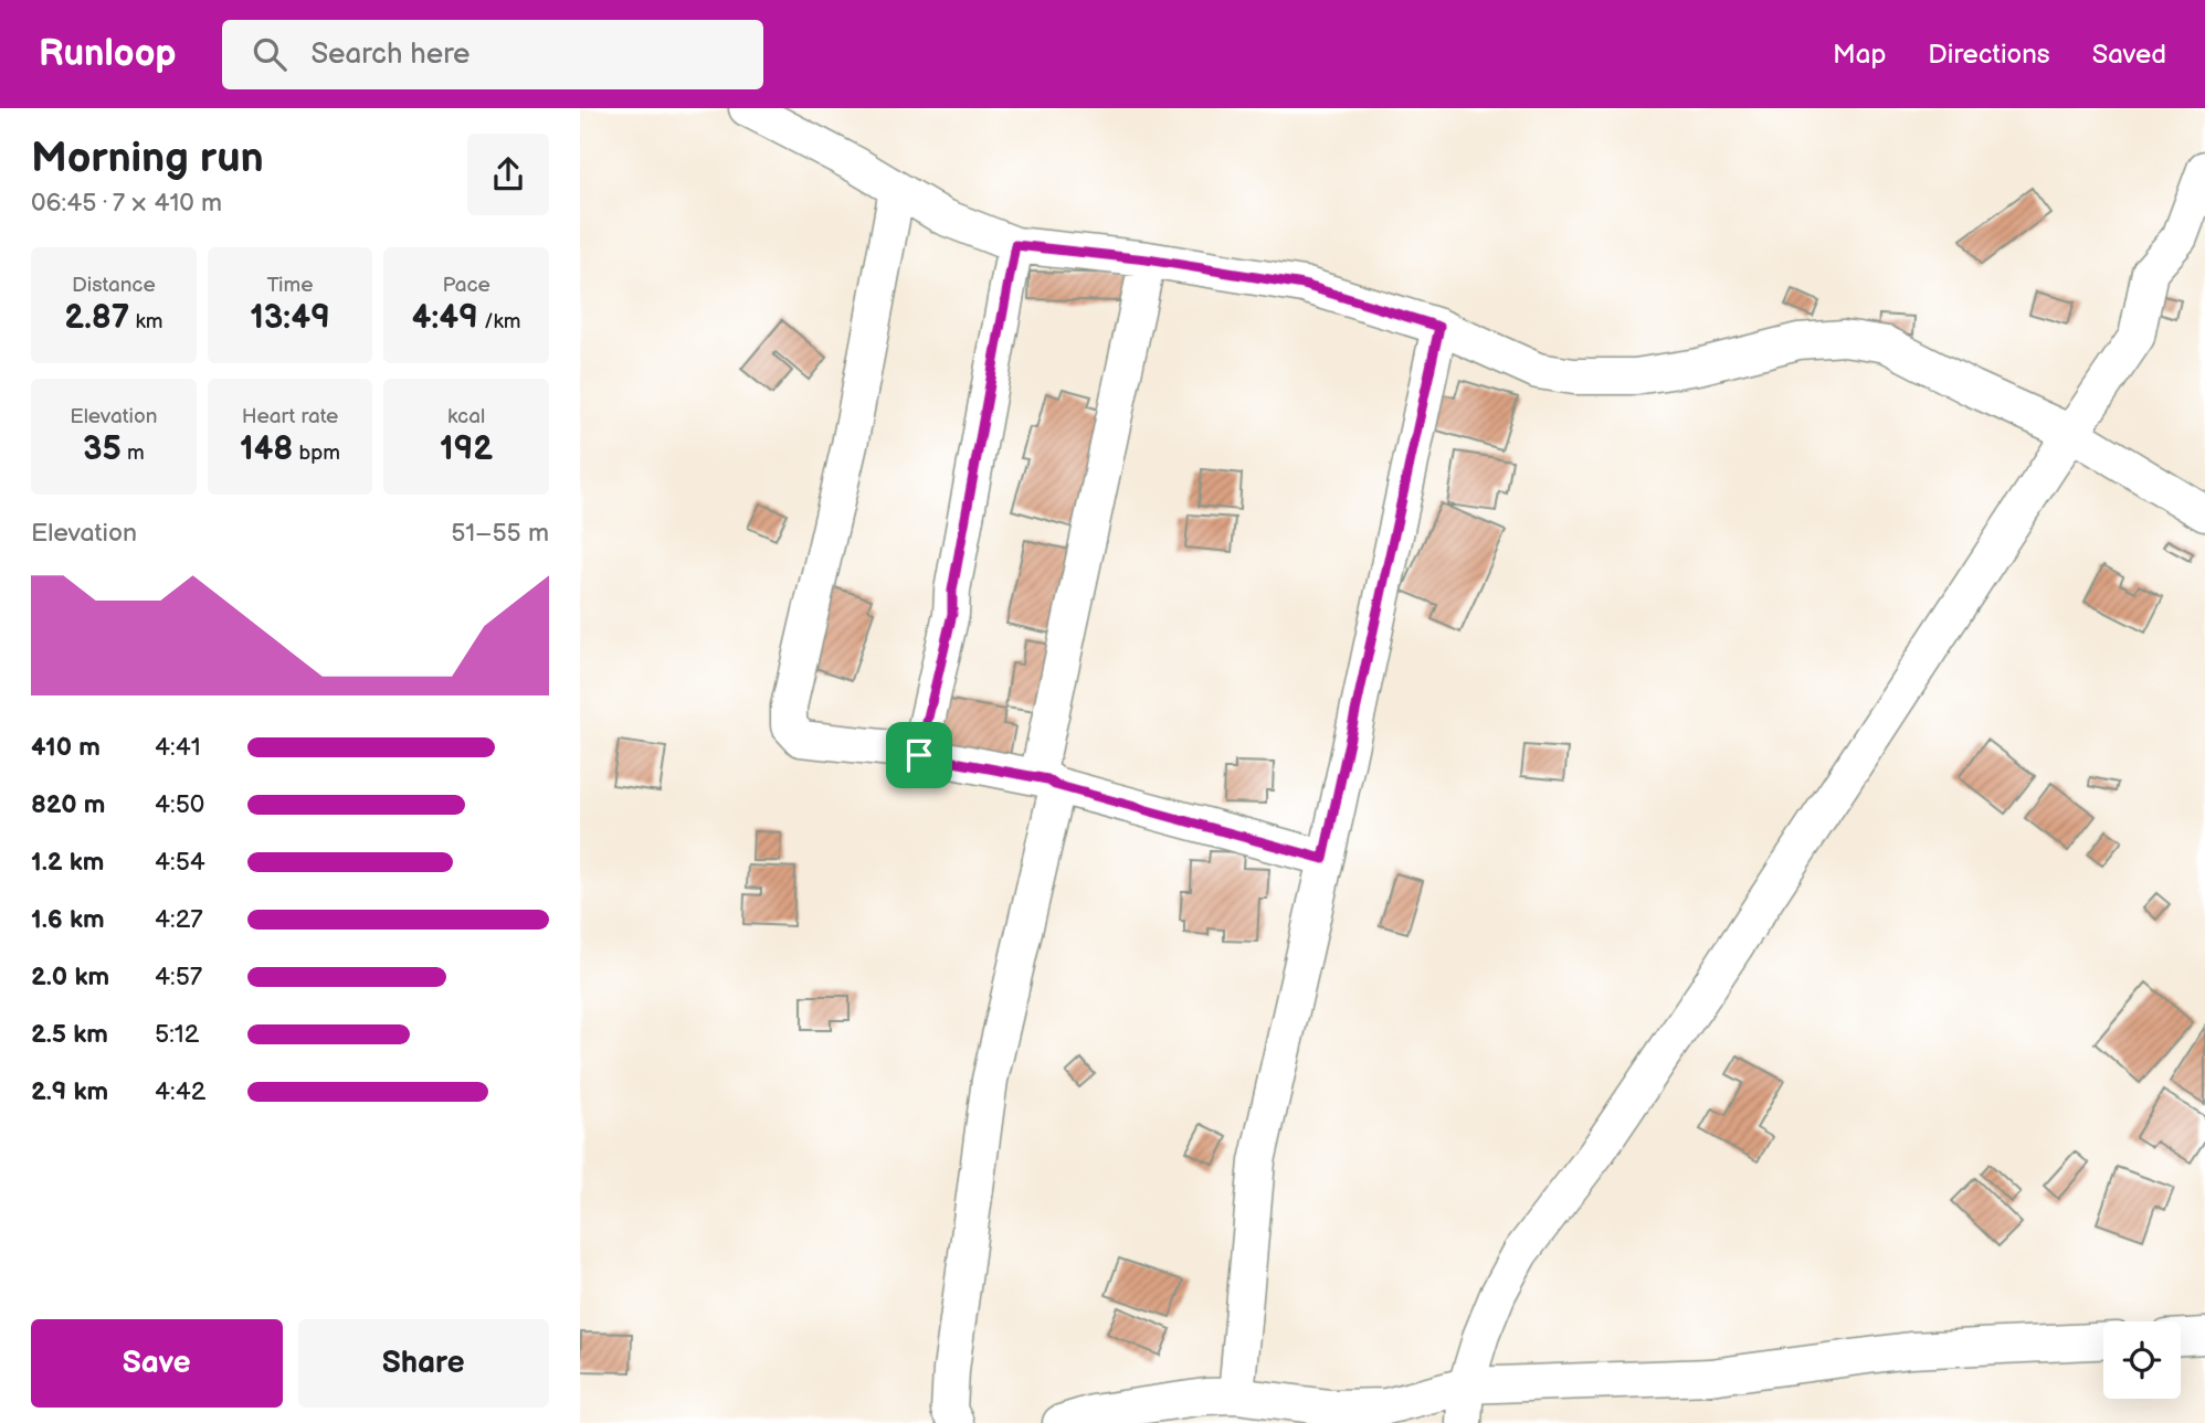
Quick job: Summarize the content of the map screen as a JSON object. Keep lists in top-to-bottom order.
{
  "page": {
    "header": "Runloop",
    "search": "Search here",
    "nav": ["Map", "Directions", "Saved"],
    "heading": ["Morning run", "06:45 · 7 × 410 m"],
    "stats": [
      ["Distance", "2.87 km"],
      ["Time", "13:49"],
      ["Pace", "4:49 /km"],
      ["Elevation", "35 m"],
      ["Heart rate", "148 bpm"],
      ["kcal", "192"]
    ],
    "chart": ["Elevation", "51–55 m"],
    "list": [
      {
        "name": "410 m",
        "note": "4:41"
      },
      {
        "name": "820 m",
        "note": "4:50"
      },
      {
        "name": "1.2 km",
        "note": "4:54"
      },
      {
        "name": "1.6 km",
        "note": "4:27"
      },
      {
        "name": "2.0 km",
        "note": "4:57"
      },
      {
        "name": "2.5 km",
        "note": "5:12"
      },
      {
        "name": "2.9 km",
        "note": "4:42"
      }
    ],
    "buttons": ["Save", "Share"]
  }
}
